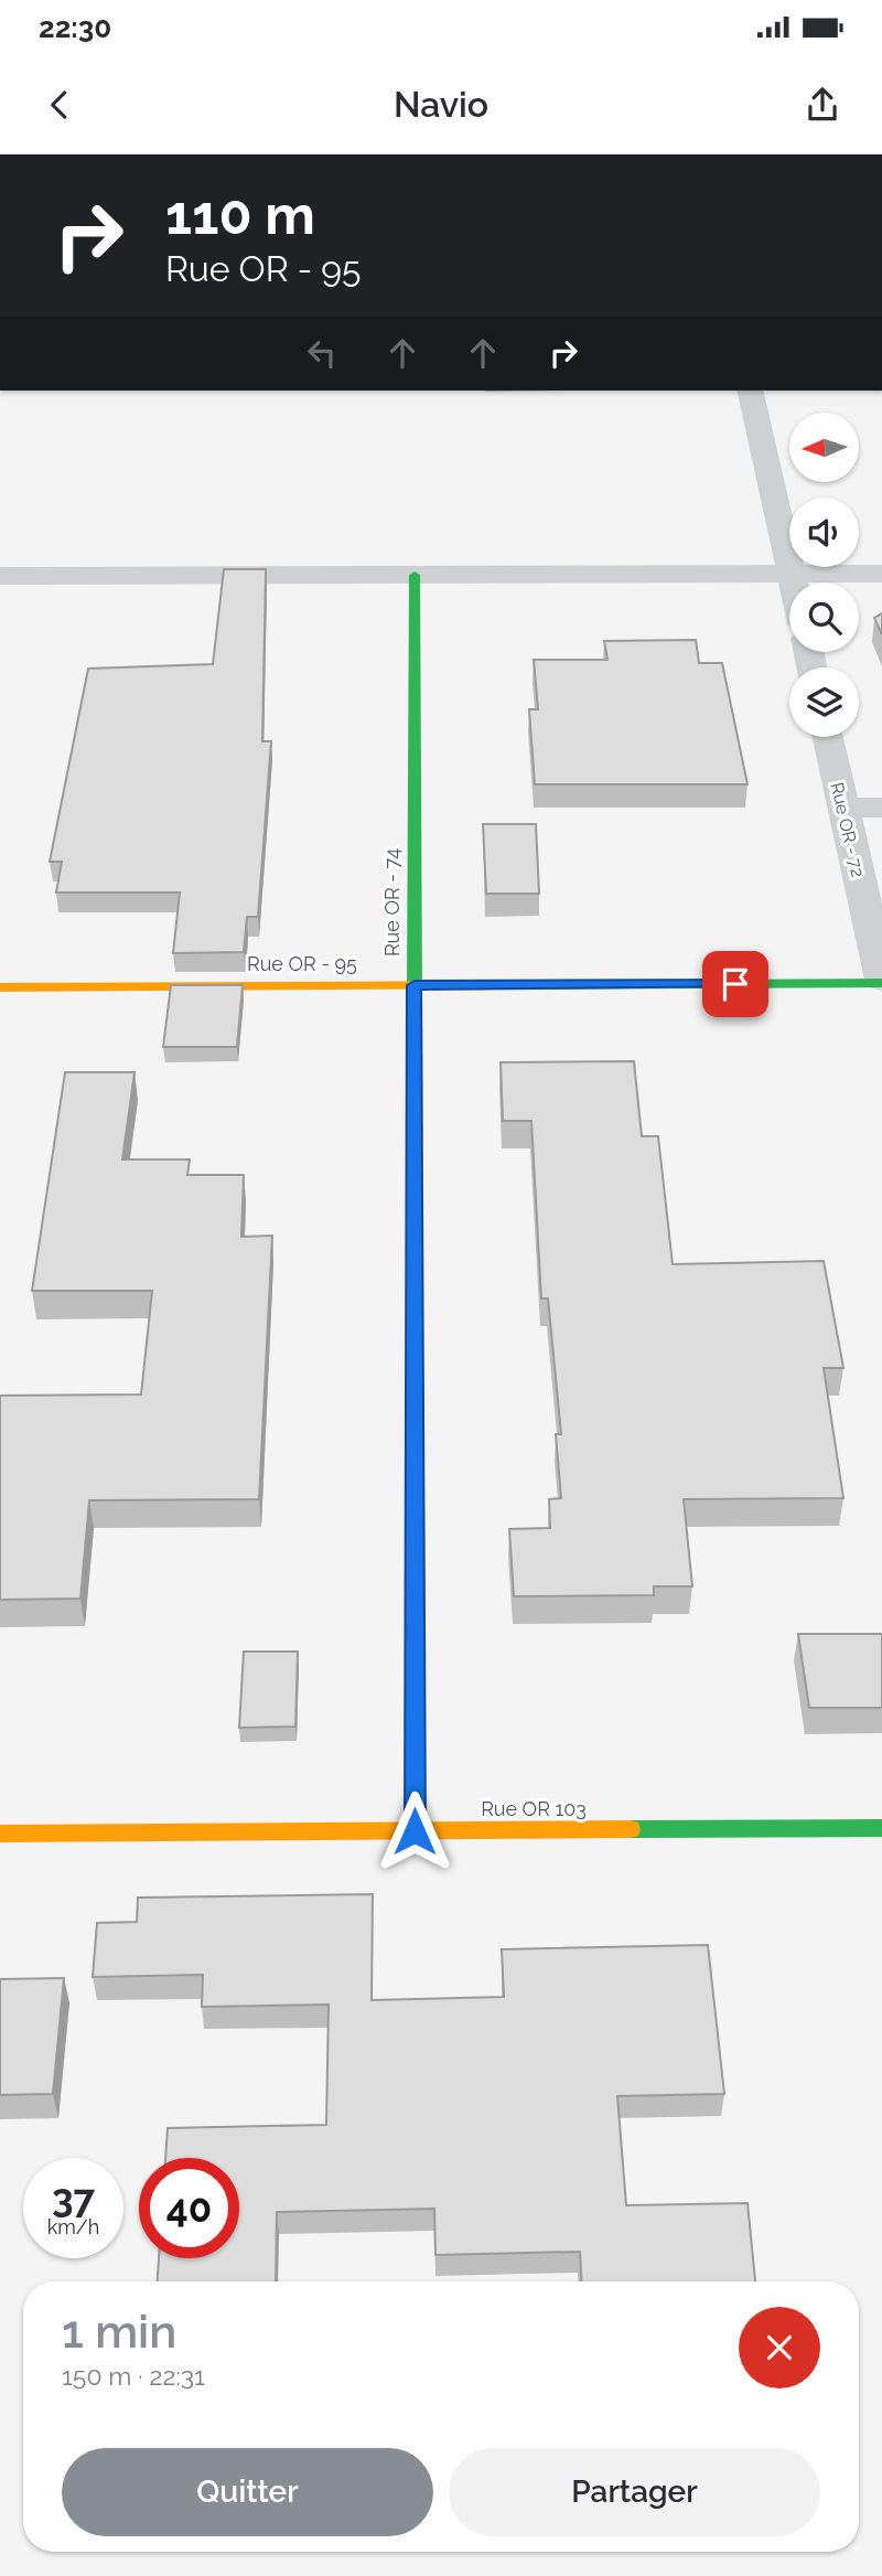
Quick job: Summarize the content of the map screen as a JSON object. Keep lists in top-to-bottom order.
{
  "streets": {
    "street": [
      "Rue OR - 72",
      "Rue OR - 74",
      "Rue OR - 95",
      "Rue OR 103"
    ]
  },
  "crossings": [
    ["Rue OR - 72", "Rue OR - 95"],
    ["Rue OR - 74", "Rue OR - 95"],
    ["Rue OR - 74", "Rue OR 103"]
  ],
  "north": "left",
  "page": {
    "status": "22:30",
    "header": "Navio",
    "turn": ["110 m", "Rue OR - 95"],
    "speed": "37 km/h",
    "limit": "40",
    "heading": ["1 min", "150 m · 22:31"],
    "buttons": ["Quitter", "Partager"]
  }
}
